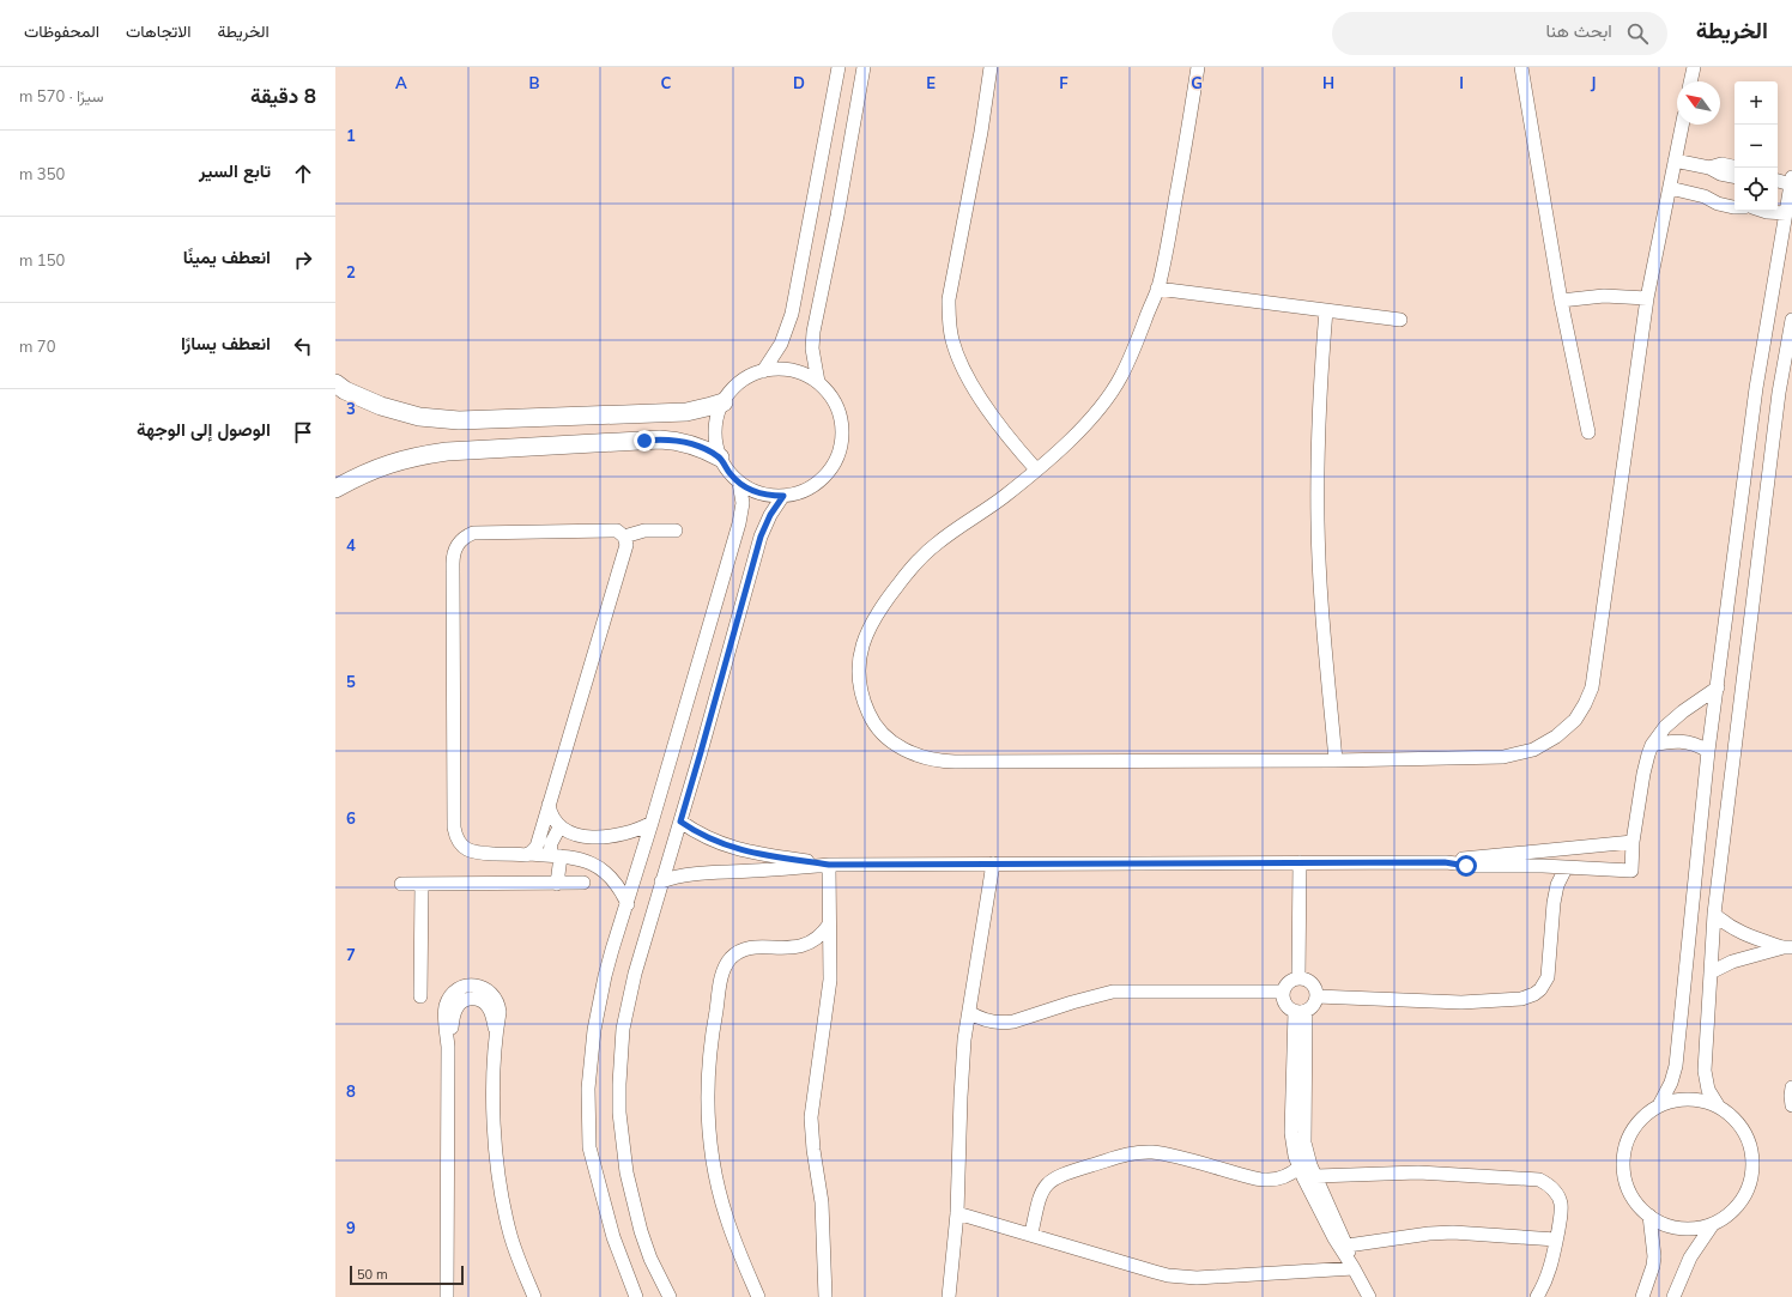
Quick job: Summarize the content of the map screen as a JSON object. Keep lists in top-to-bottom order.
{
  "scale_bar": "50 m",
  "north": "top left",
  "page": {
    "header": "الخريطة",
    "search": "ابحث هنا",
    "nav": ["الخريطة", "الاتجاهات", "المحفوظات"],
    "heading": ["8 دقيقة", "سيرًا · 570 m"],
    "map_buttons": ["+", "−"],
    "list": [
      ["تابع السير", "350 m"],
      ["انعطف يمينًا", "150 m"],
      ["انعطف يسارًا", "70 m"],
      "الوصول إلى الوجهة"
    ],
    "scale": "50 m"
  },
  "grid": {
    "columns": [
      "A",
      "B",
      "C",
      "D",
      "E",
      "F",
      "G",
      "H",
      "I",
      "J"
    ],
    "rows": [
      "1",
      "2",
      "3",
      "4",
      "5",
      "6",
      "7",
      "8",
      "9"
    ]
  }
}
